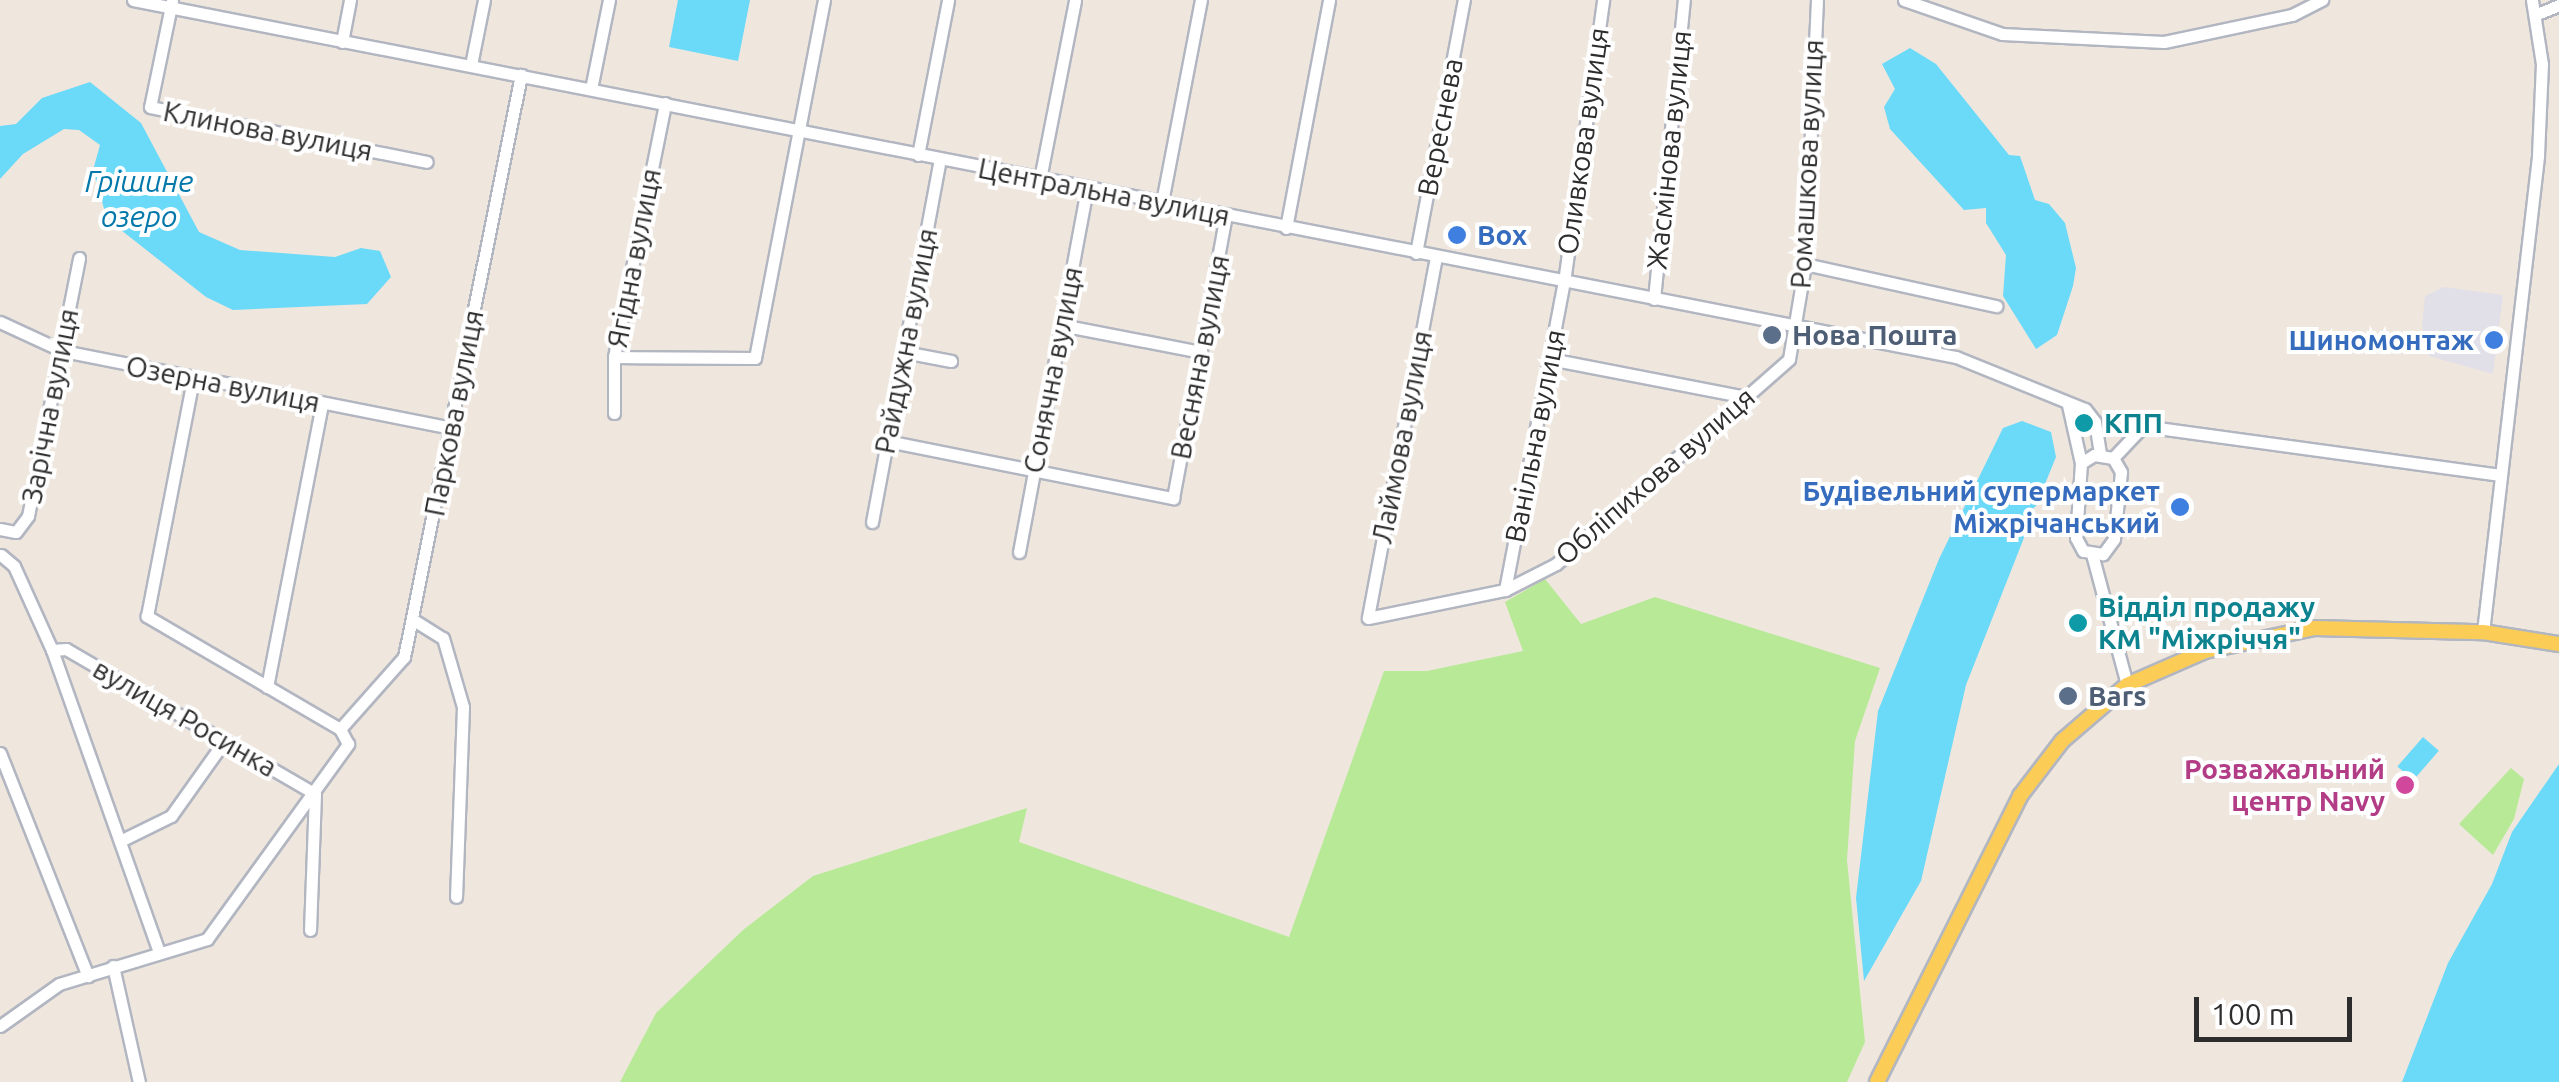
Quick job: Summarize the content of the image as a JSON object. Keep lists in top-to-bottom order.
{
  "streets": {
    "street": [
      "Вереснева",
      "Клинова вулиця",
      "Оливкова вулиця",
      "Жасмінова вулиця",
      "Ромашкова вулиця",
      "Центральна вулиця",
      "Ягідна вулиця",
      "Райдужна вулиця",
      "Весняна вулиця",
      "Сонячна вулиця",
      "Озерна вулиця",
      "Зарічна вулиця",
      "Паркова вулиця",
      "Ванільна вулиця",
      "Лаймова вулиця",
      "Обліпихова вулиця",
      "вулиця Росинка"
    ]
  },
  "crossings": [
    ["Вереснева", "Центральна вулиця"],
    ["Клинова вулиця", "Центральна вулиця"],
    ["Оливкова вулиця", "Центральна вулиця"],
    ["Оливкова вулиця", "Ванільна вулиця"],
    ["Жасмінова вулиця", "Центральна вулиця"],
    ["Ромашкова вулиця", "Центральна вулиця"],
    ["Ромашкова вулиця", "Обліпихова вулиця"],
    ["Центральна вулиця", "Ягідна вулиця"],
    ["Центральна вулиця", "Райдужна вулиця"],
    ["Центральна вулиця", "Весняна вулиця"],
    ["Центральна вулиця", "Сонячна вулиця"],
    ["Центральна вулиця", "Паркова вулиця"],
    ["Центральна вулиця", "Ванільна вулиця"],
    ["Центральна вулиця", "Лаймова вулиця"],
    ["Центральна вулиця", "Обліпихова вулиця"],
    ["Весняна вулиця", "Сонячна вулиця"],
    ["Озерна вулиця", "Зарічна вулиця"],
    ["Озерна вулиця", "Паркова вулиця"],
    ["Ванільна вулиця", "Обліпихова вулиця"],
    ["Лаймова вулиця", "Обліпихова вулиця"]
  ],
  "water": ["Грішине озеро"],
  "places": [
    "Box",
    "Нова Пошта",
    "Шиномонтаж",
    "КПП",
    "Будівельний супермаркет Міжрічанський",
    "Відділ продажу КМ \"Міжріччя\"",
    "Bars",
    "Розважальний центр Navy"
  ],
  "scale_bar": "100 m"
}
